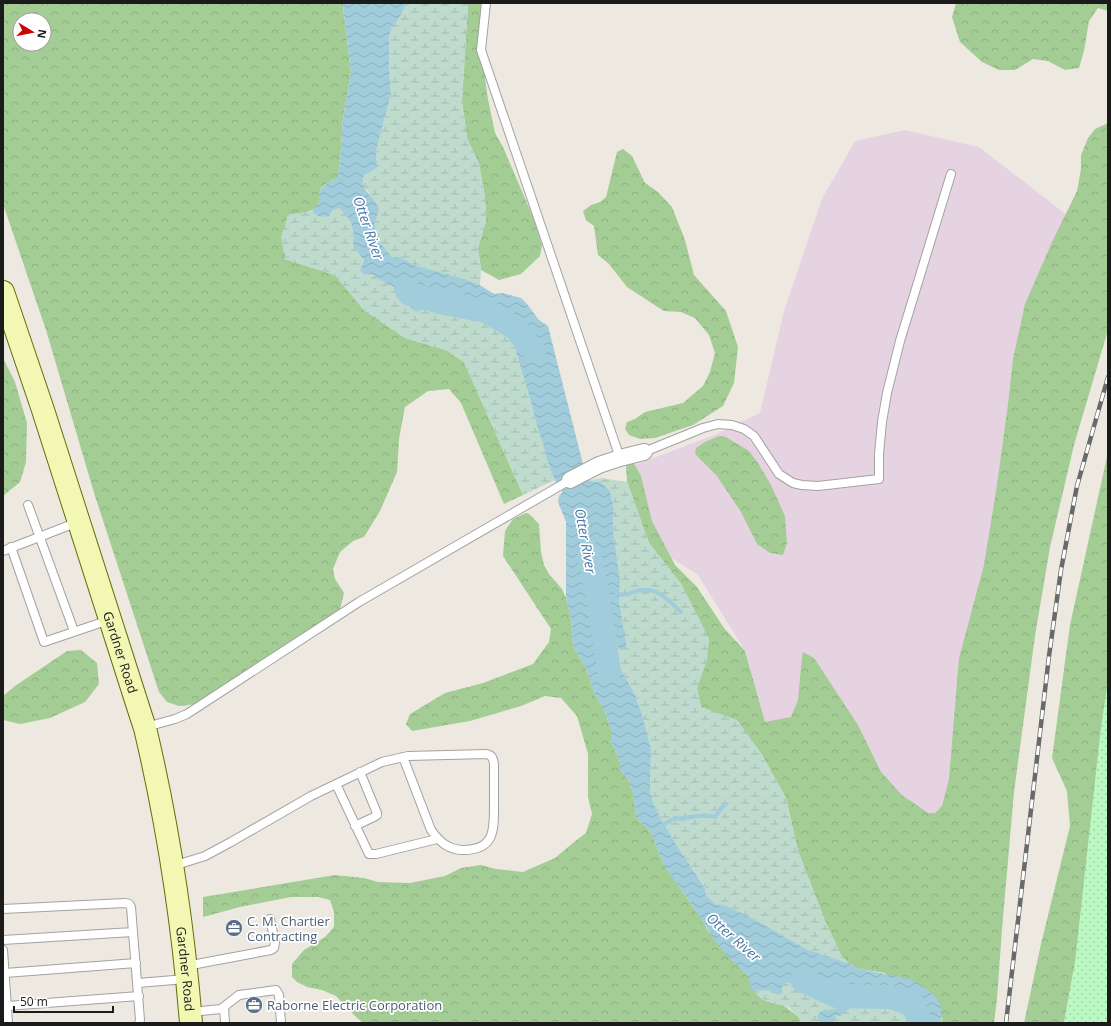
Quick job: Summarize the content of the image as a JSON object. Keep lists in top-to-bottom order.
{
  "streets": {
    "main road": ["Gardner Road"]
  },
  "water": ["Otter River"],
  "places": {
    "office": ["C. M. Chartier Contracting", "Raborne Electric Corporation"]
  },
  "scale_bar": "50 m",
  "north": "right"
}
